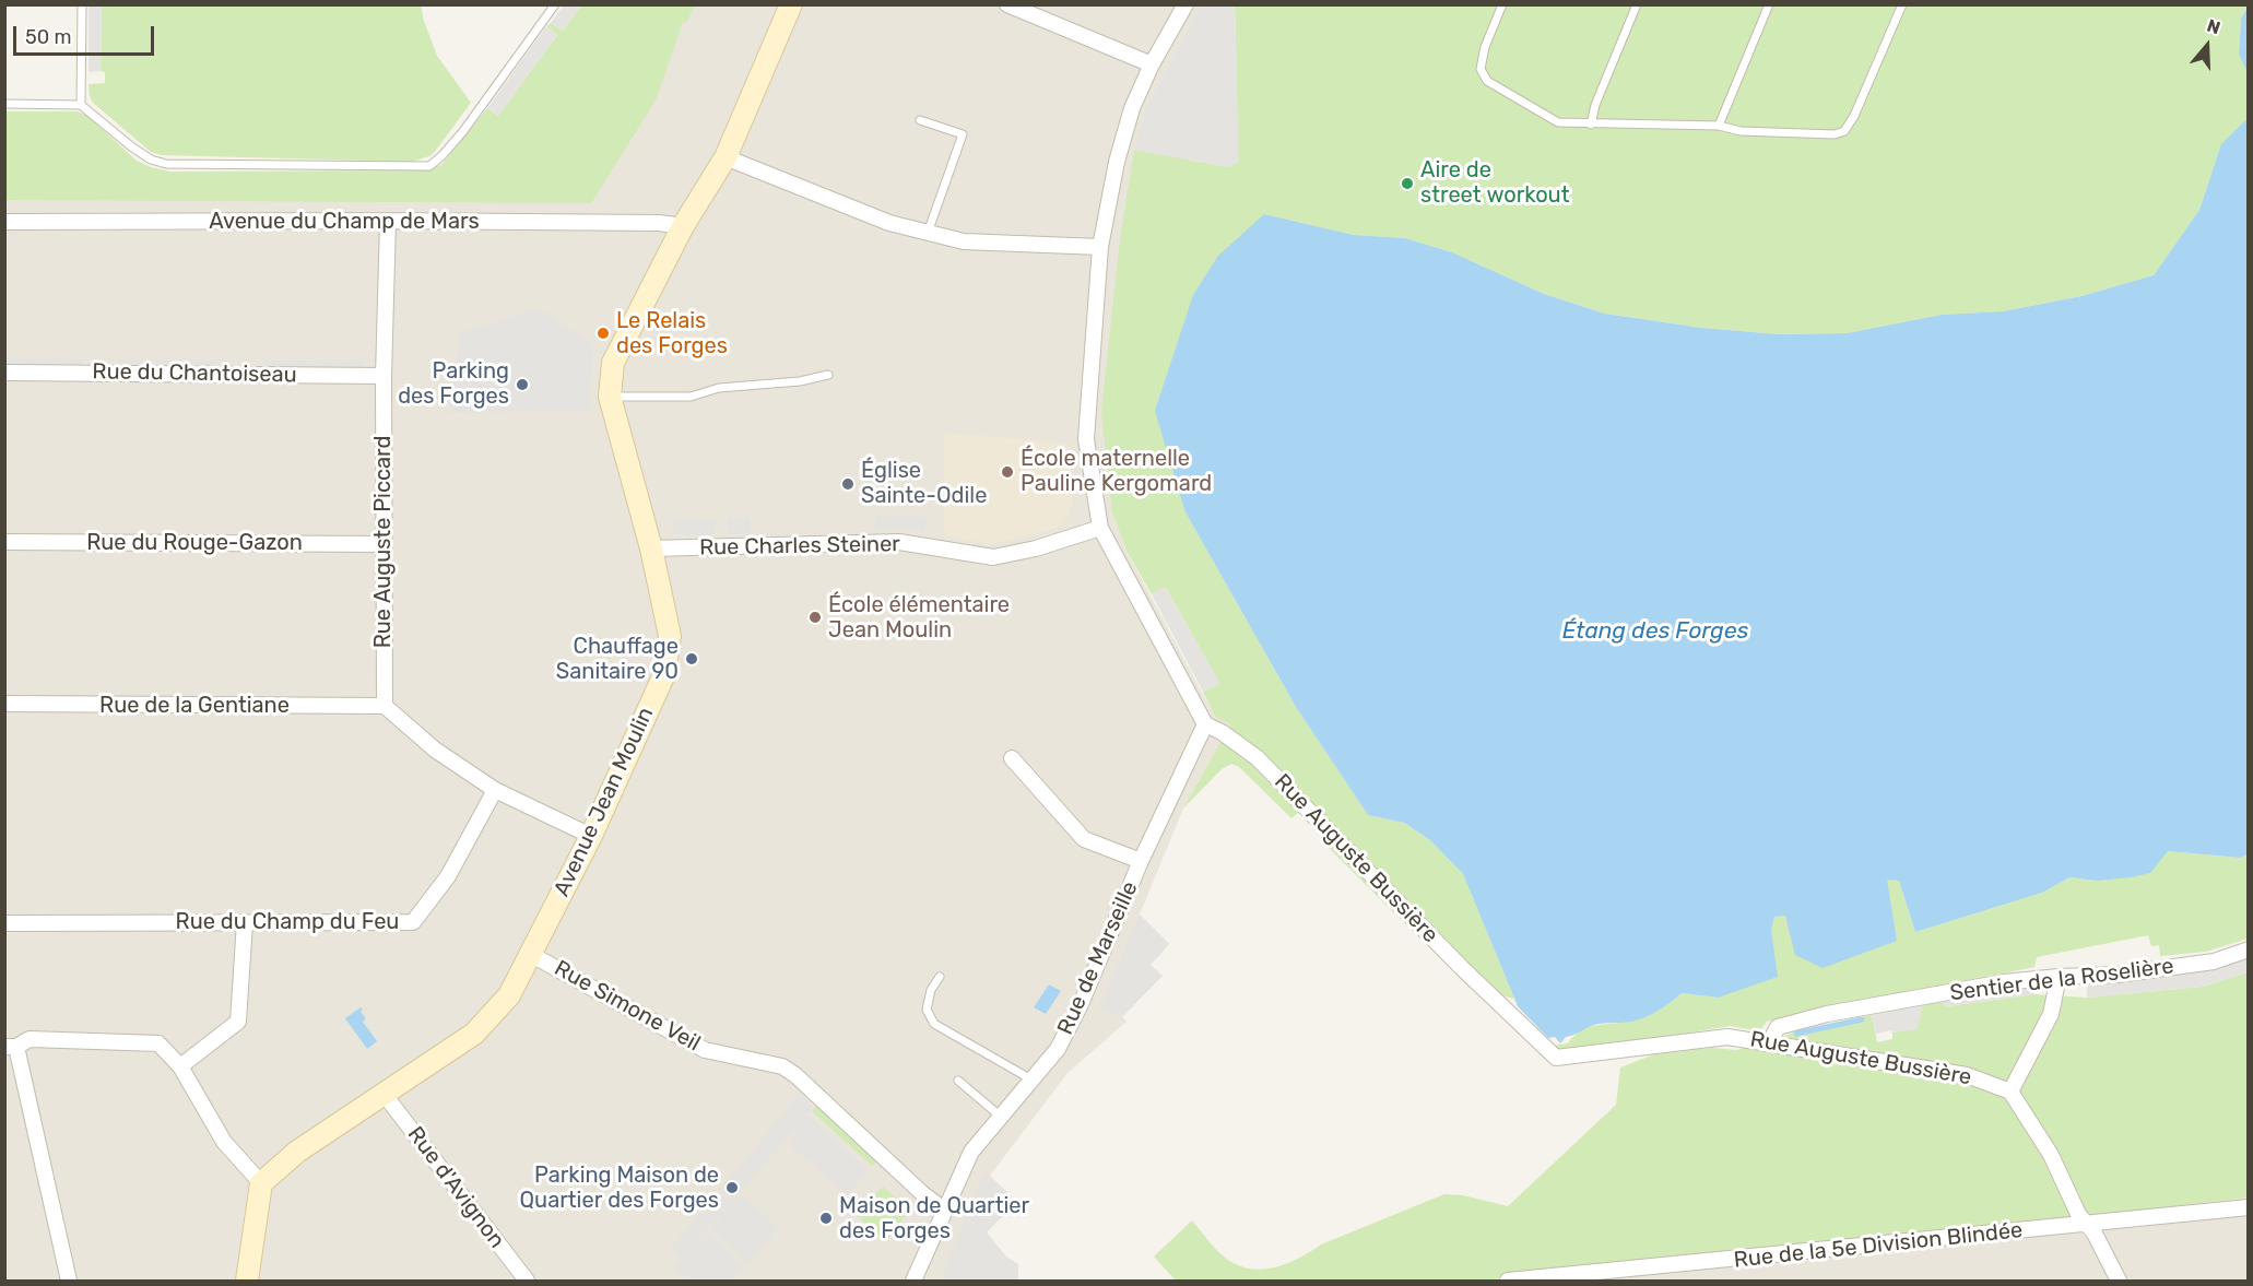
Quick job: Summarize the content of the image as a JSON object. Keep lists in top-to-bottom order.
{
  "streets": {
    "main road": ["Avenue Jean Moulin"],
    "street": [
      "Avenue du Champ de Mars",
      "Rue du Chantoiseau",
      "Rue Auguste Piccard",
      "Rue du Rouge-Gazon",
      "Rue Charles Steiner",
      "Rue de la Gentiane",
      "Rue Auguste Bussière",
      "Rue du Champ du Feu",
      "Rue de Marseille",
      "Sentier de la Roselière",
      "Rue Simone Veil",
      "Rue d'Avignon",
      "Rue de la 5e Division Blindée"
    ]
  },
  "crossings": [
    ["Avenue du Champ de Mars", "Rue Auguste Piccard"],
    ["Avenue du Champ de Mars", "Avenue Jean Moulin"],
    ["Rue du Chantoiseau", "Rue Auguste Piccard"],
    ["Rue Auguste Piccard", "Rue du Rouge-Gazon"],
    ["Rue Auguste Piccard", "Rue de la Gentiane"],
    ["Rue Charles Steiner", "Avenue Jean Moulin"],
    ["Avenue Jean Moulin", "Rue Simone Veil"],
    ["Avenue Jean Moulin", "Rue d'Avignon"],
    ["Rue Auguste Bussière", "Rue de Marseille"],
    ["Rue Auguste Bussière", "Sentier de la Roselière"],
    ["Rue de Marseille", "Rue Simone Veil"]
  ],
  "water": ["Étang des Forges"],
  "places": [
    "Aire de street workout",
    "Le Relais des Forges",
    "Parking des Forges",
    "École maternelle Pauline Kergomard",
    "Église Sainte-Odile",
    "École élémentaire Jean Moulin",
    "Chauffage Sanitaire 90",
    "Parking Maison de Quartier des Forges",
    "Maison de Quartier des Forges"
  ],
  "scale_bar": "50 m",
  "north": "top"
}
